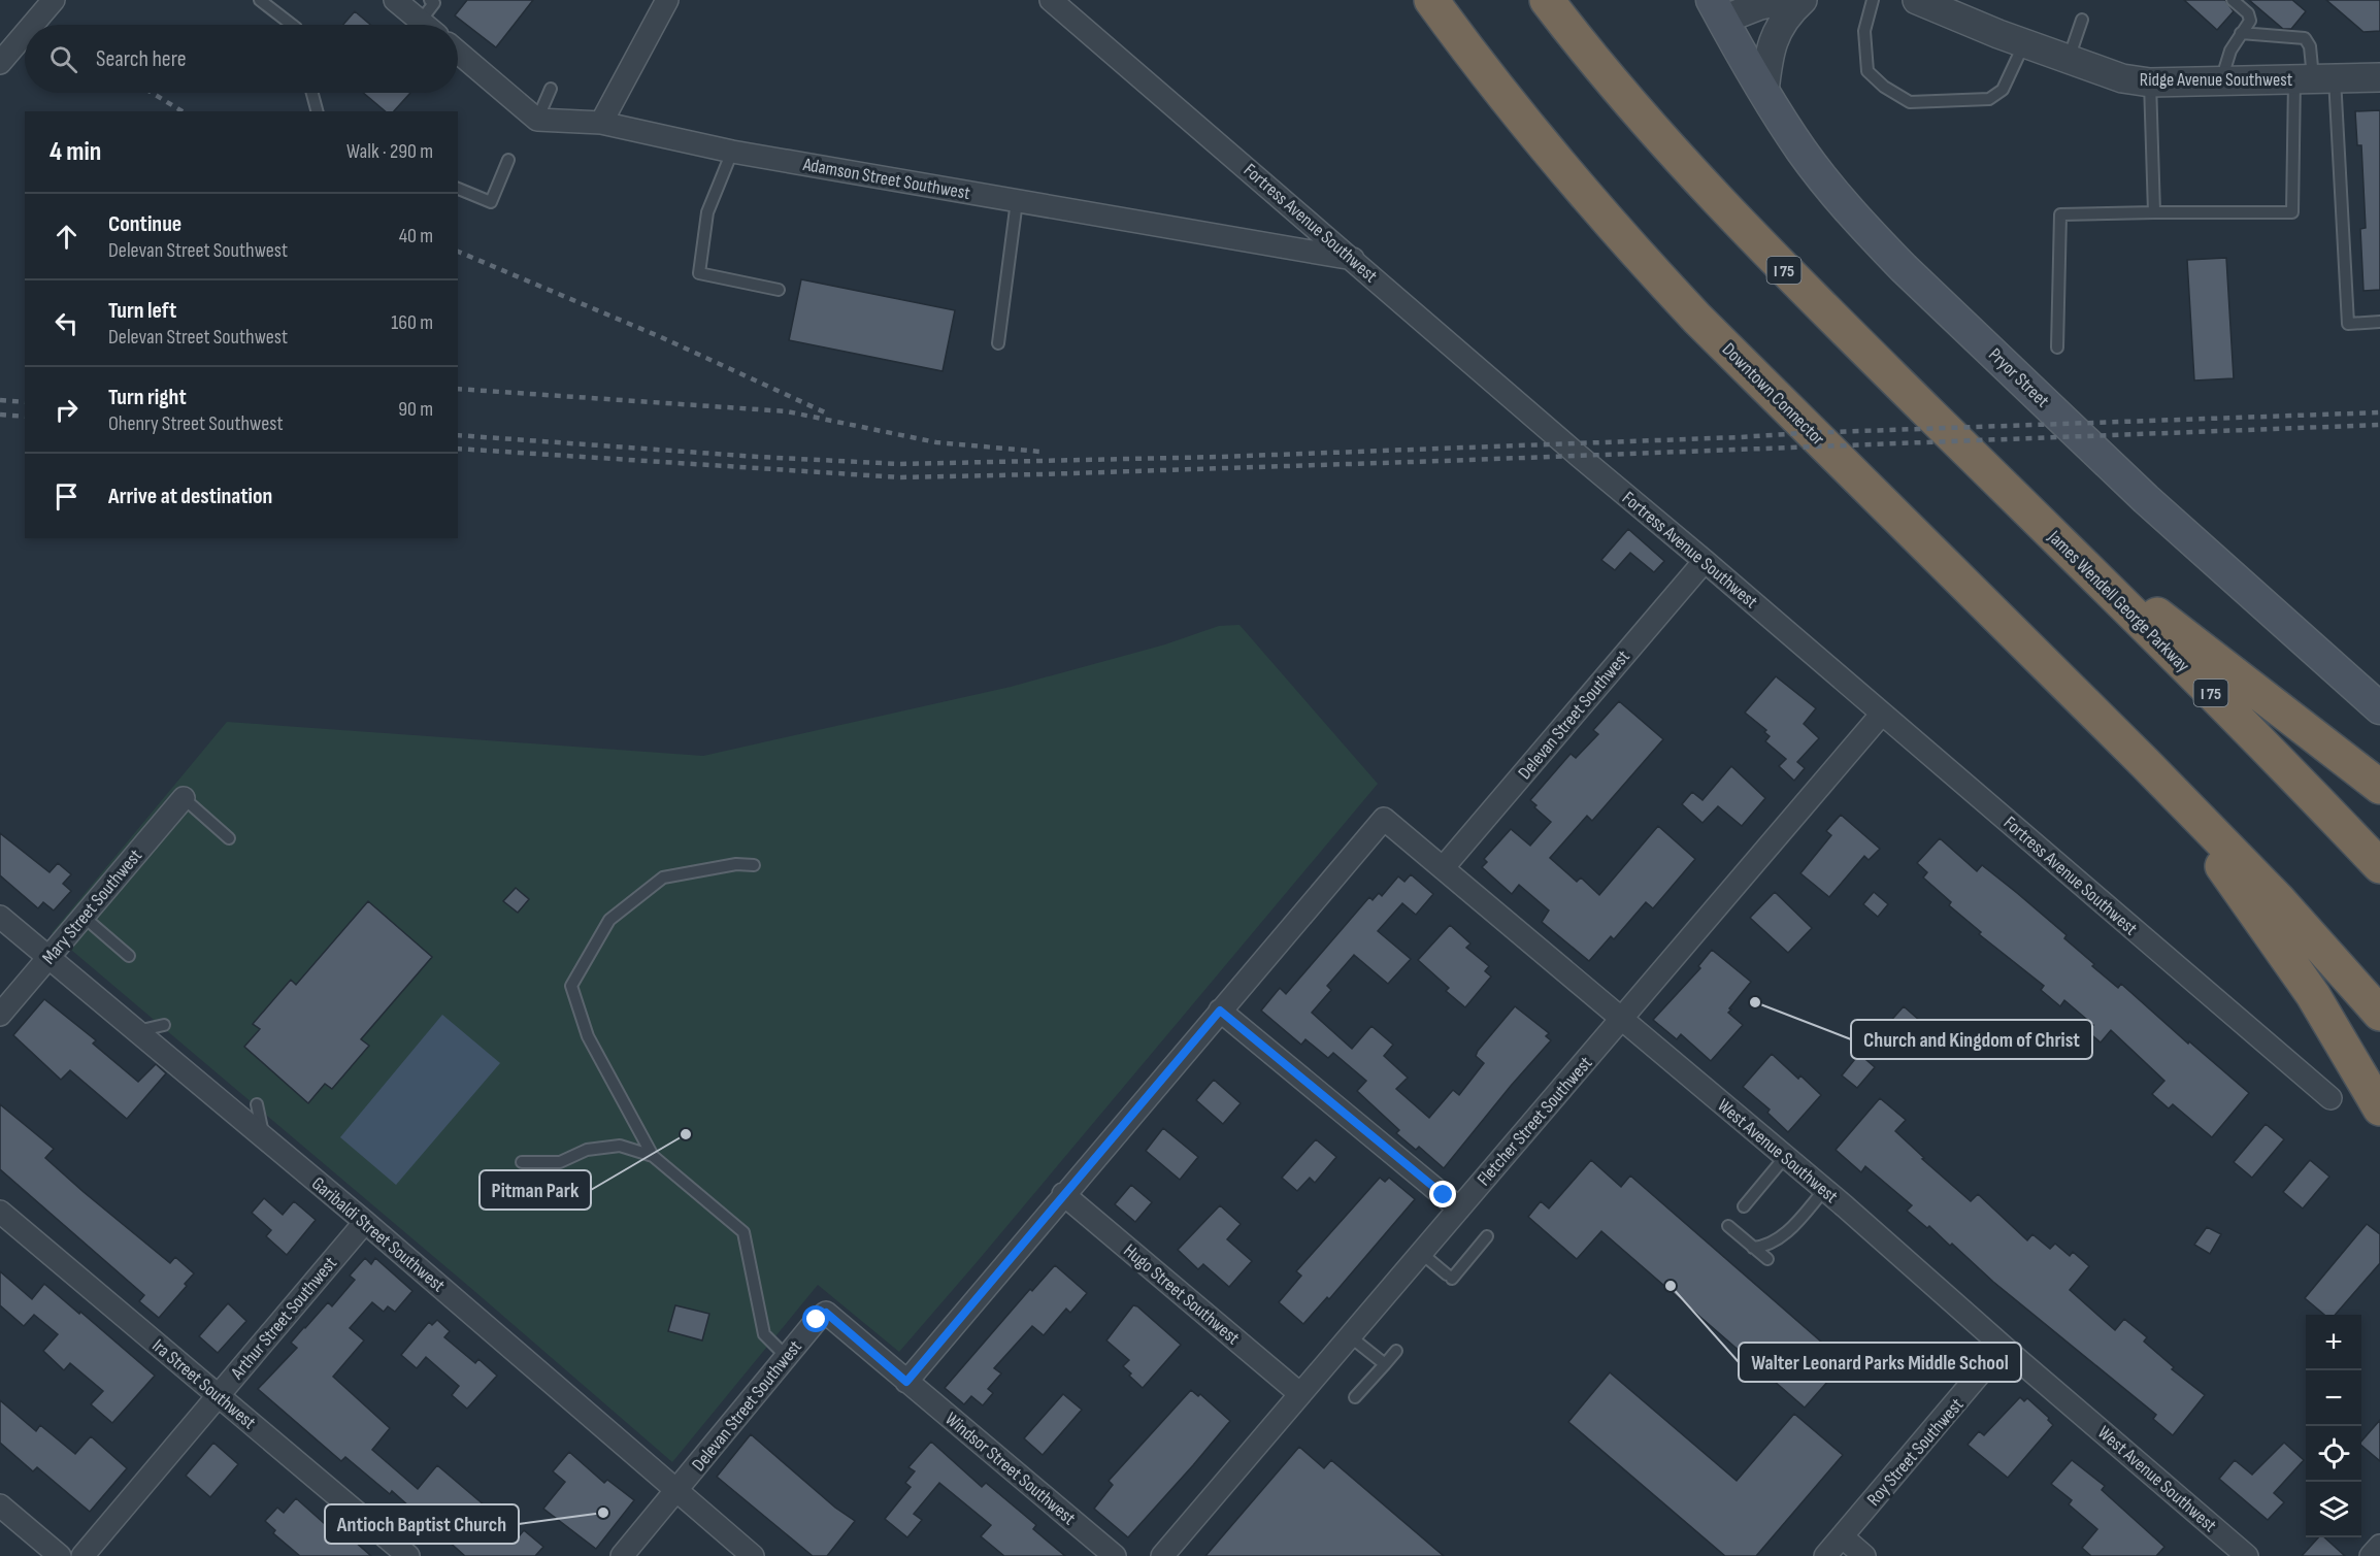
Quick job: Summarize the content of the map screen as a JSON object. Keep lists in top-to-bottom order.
{
  "streets": {
    "highway": ["I 75", "Downtown Connector", "James Wendell George Parkway"],
    "main road": ["Pryor Street"],
    "street": [
      "Ridge Avenue Southwest",
      "Adamson Street Southwest",
      "Fortress Avenue Southwest",
      "Delevan Street Southwest",
      "Mary Street Southwest",
      "Fletcher Street Southwest",
      "West Avenue Southwest",
      "Garibaldi Street Southwest",
      "Hugo Street Southwest",
      "Arthur Street Southwest",
      "Ira Street Southwest",
      "Roy Street Southwest",
      "Windsor Street Southwest"
    ]
  },
  "crossings": [
    ["Adamson Street Southwest", "Fortress Avenue Southwest"],
    ["Fortress Avenue Southwest", "Delevan Street Southwest"],
    ["Fortress Avenue Southwest", "Fletcher Street Southwest"],
    ["I 75", "James Wendell George Parkway"],
    ["Delevan Street Southwest", "West Avenue Southwest"],
    ["Delevan Street Southwest", "Garibaldi Street Southwest"],
    ["Delevan Street Southwest", "Windsor Street Southwest"],
    ["Mary Street Southwest", "Garibaldi Street Southwest"],
    ["Fletcher Street Southwest", "West Avenue Southwest"],
    ["Fletcher Street Southwest", "Hugo Street Southwest"],
    ["West Avenue Southwest", "Roy Street Southwest"],
    ["Garibaldi Street Southwest", "Arthur Street Southwest"],
    ["Arthur Street Southwest", "Ira Street Southwest"]
  ],
  "places": [
    "Church and Kingdom of Christ",
    "Pitman Park",
    "Walter Leonard Parks Middle School",
    "Antioch Baptist Church"
  ],
  "page": {
    "search": "Search here",
    "heading": ["4 min", "Walk · 290 m"],
    "list": [
      ["Continue", "Delevan Street Southwest", "40 m"],
      ["Turn left", "Delevan Street Southwest", "160 m"],
      ["Turn right", "Ohenry Street Southwest", "90 m"],
      "Arrive at destination"
    ],
    "map_buttons": ["+", "−"]
  }
}
